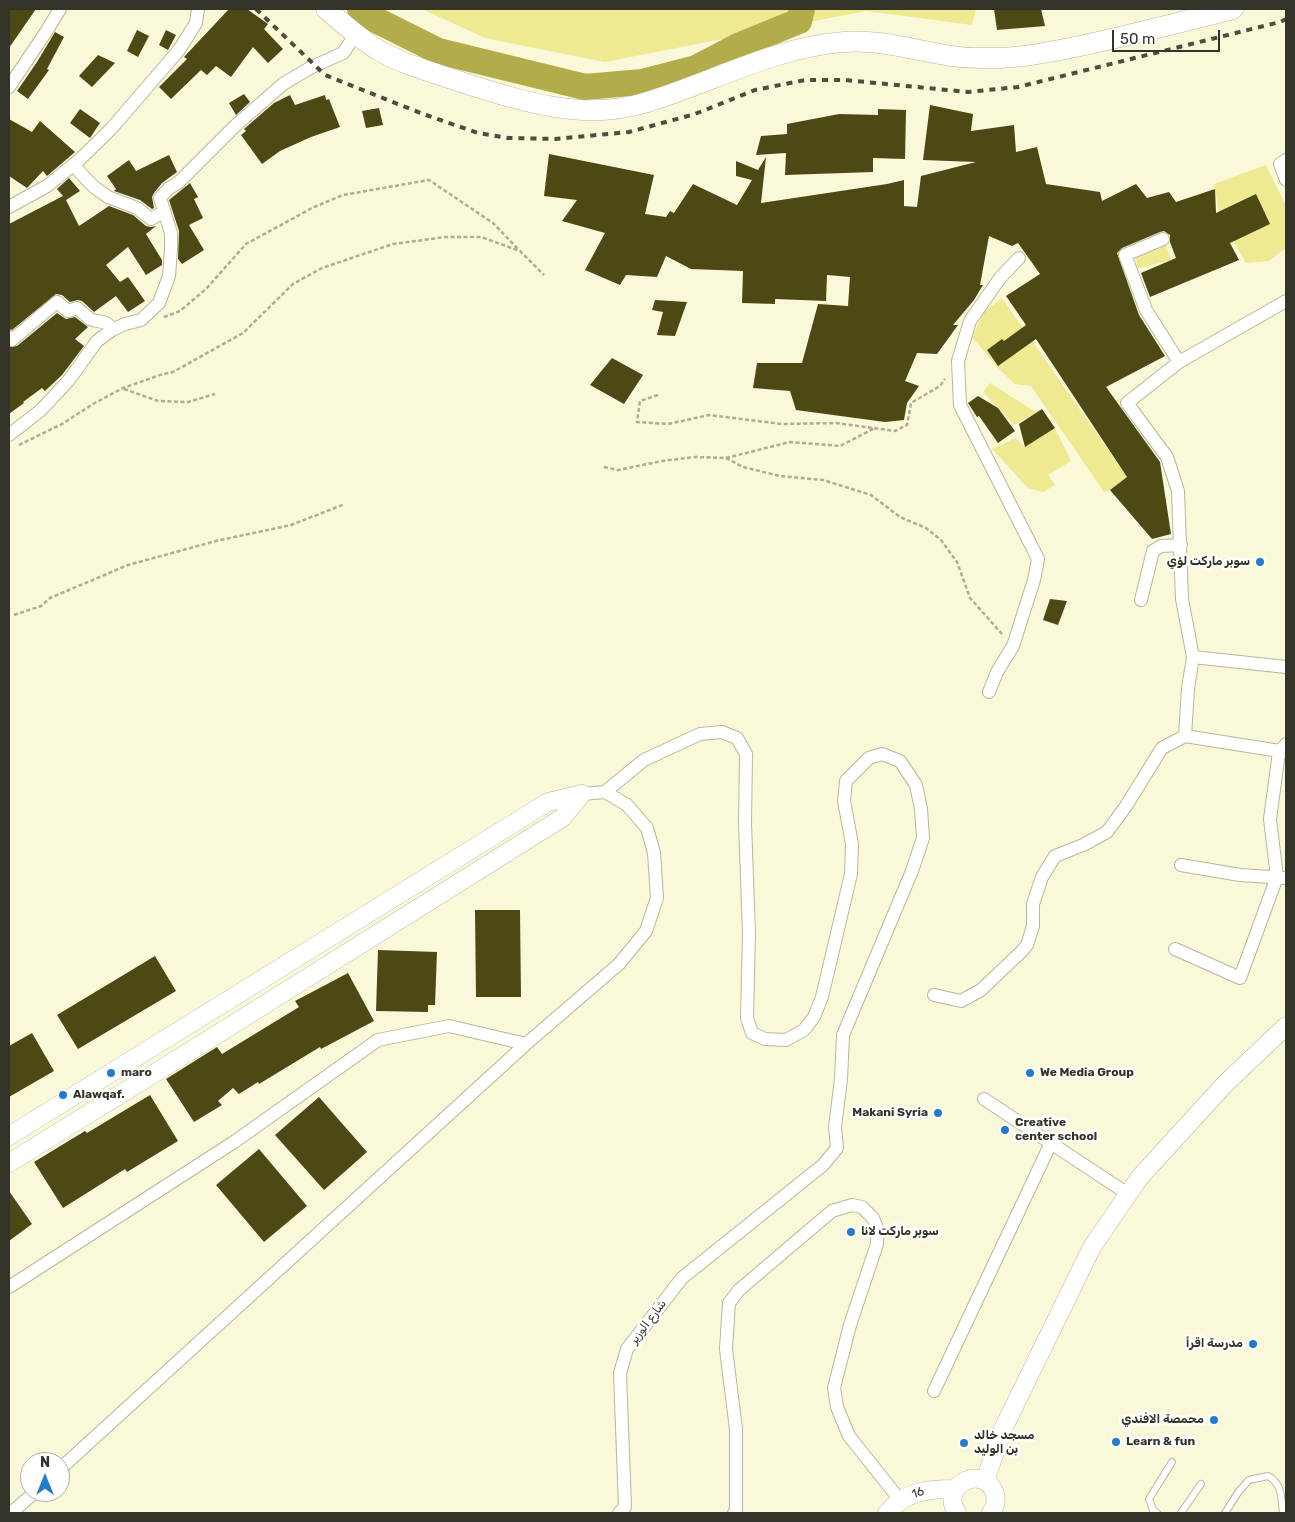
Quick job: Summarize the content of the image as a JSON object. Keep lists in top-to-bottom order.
{
  "streets": {
    "street": ["شارع الوزير", "16"]
  },
  "places": [
    "سوبر ماركت لؤي",
    "maro",
    "We Media Group",
    "Alawqaf.",
    "Makani Syria",
    "Creative center school",
    "سوبر ماركت لانا",
    "مدرسة اقرأ",
    "محمصة الافندي",
    "Learn & fun",
    "مسجد خالد بن الوليد"
  ],
  "scale_bar": "50 m",
  "north": "top"
}
